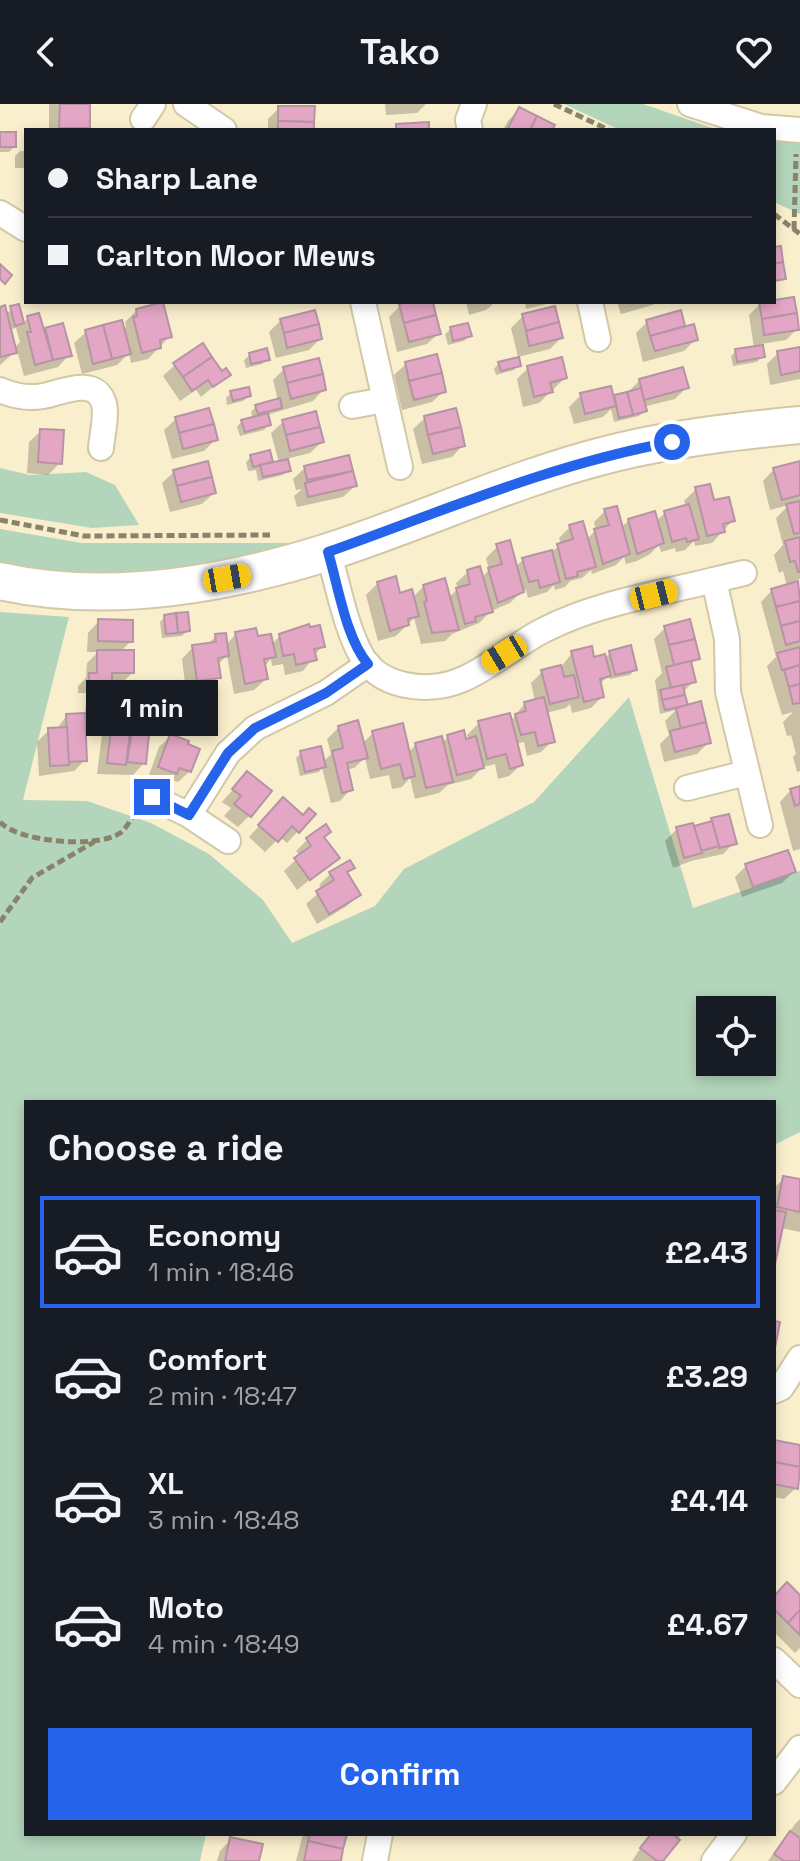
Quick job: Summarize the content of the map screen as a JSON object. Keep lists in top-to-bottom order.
{
  "page": {
    "header": "Tako",
    "banner": ["Sharp Lane", "Carlton Moor Mews"],
    "bubble": "1 min",
    "heading": "Choose a ride",
    "list": [
      {
        "name": "Economy",
        "note": "1 min · 18:46",
        "value": "£2.43"
      },
      {
        "name": "Comfort",
        "note": "2 min · 18:47",
        "value": "£3.29"
      },
      {
        "name": "XL",
        "note": "3 min · 18:48",
        "value": "£4.14"
      },
      {
        "name": "Moto",
        "note": "4 min · 18:49",
        "value": "£4.67"
      }
    ],
    "buttons": "Confirm"
  }
}
